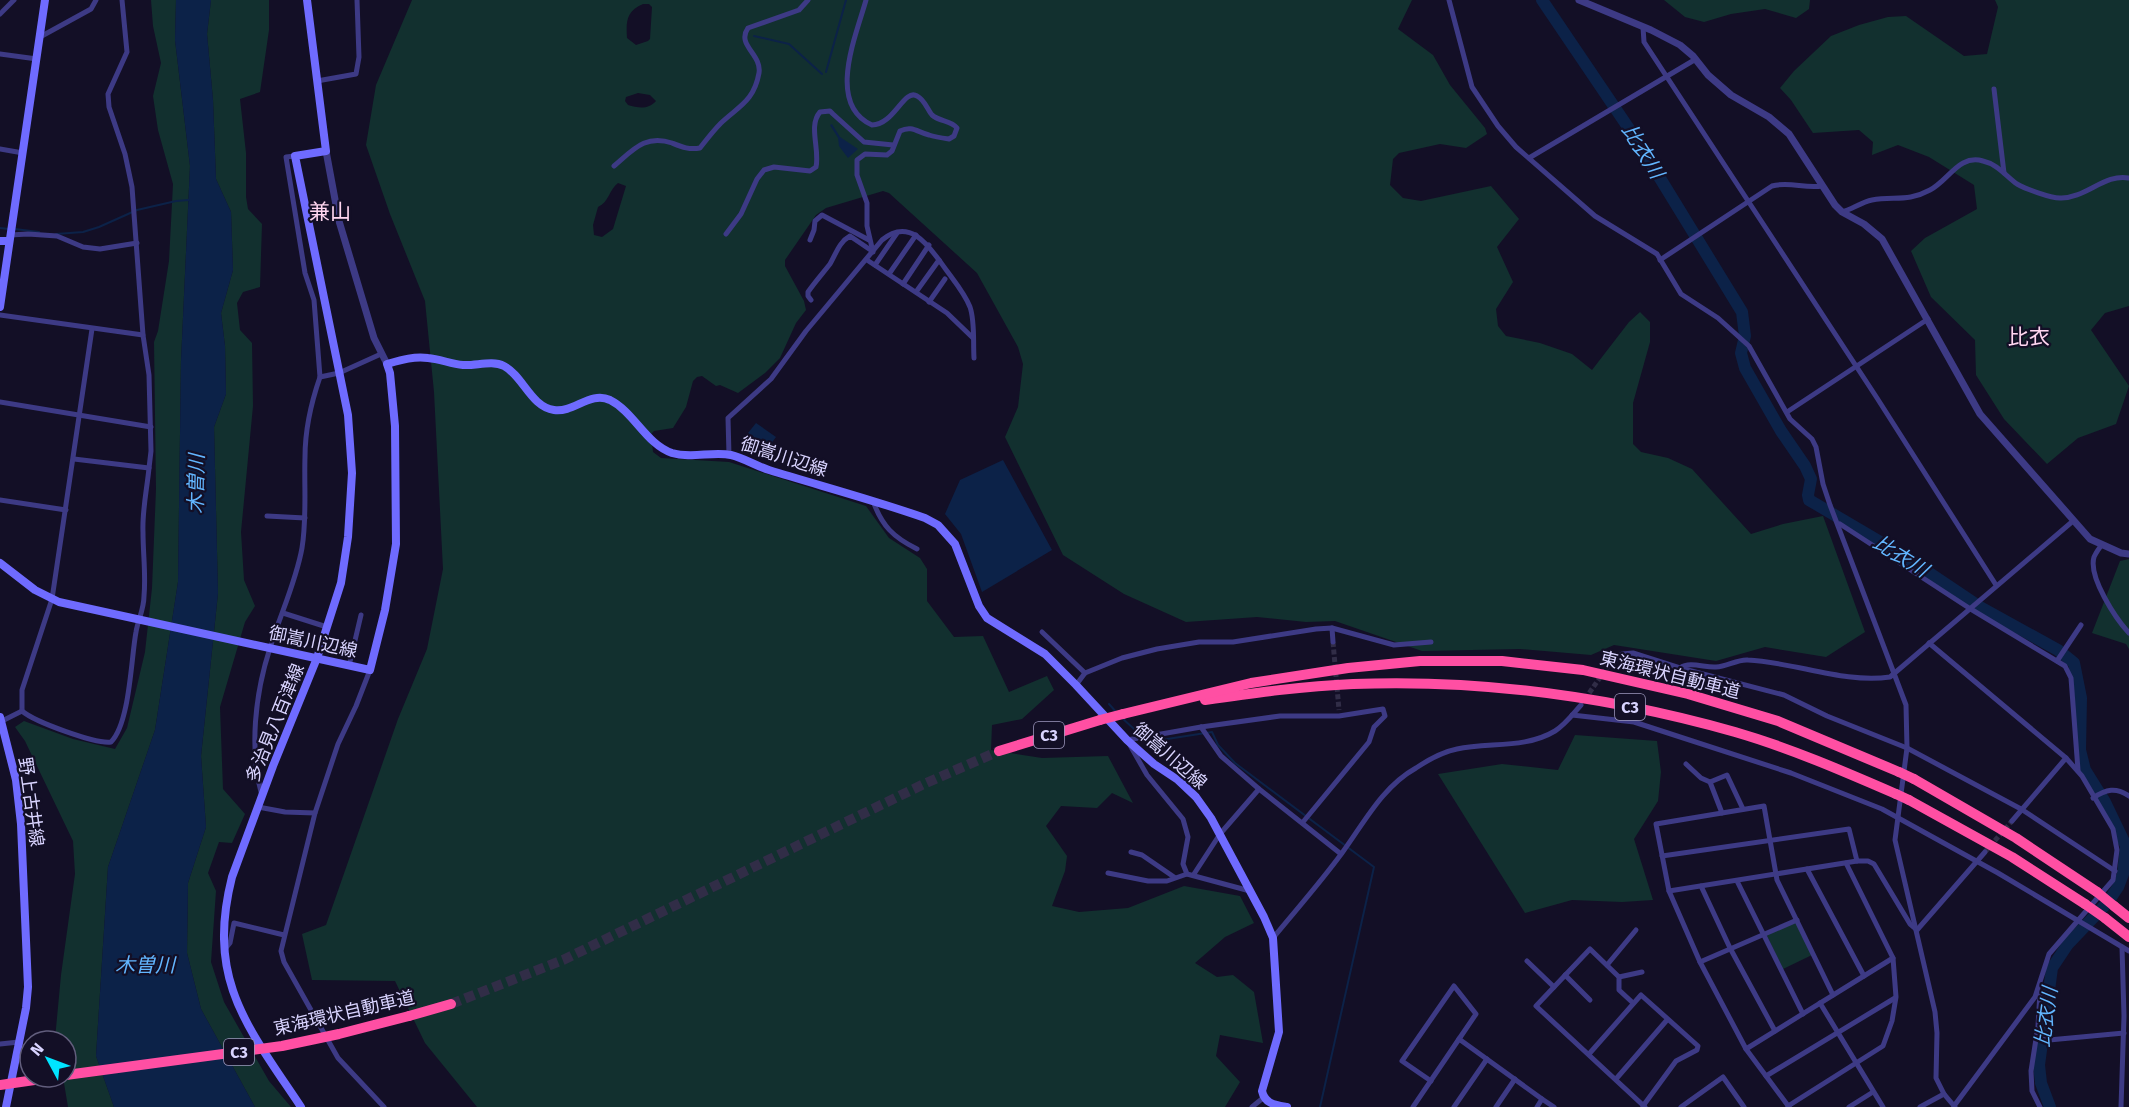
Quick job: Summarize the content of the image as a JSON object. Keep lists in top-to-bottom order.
{
  "streets": {
    "highway": ["東海環状自動車道", "C3"],
    "main road": ["御嵩川辺線", "多治見八百津線", "野上古井線"]
  },
  "crossings": [
    ["御嵩川辺線", "多治見八百津線"]
  ],
  "districts": ["兼山", "比衣"],
  "water": ["比衣川", "木曽川"],
  "north": "top left"
}
